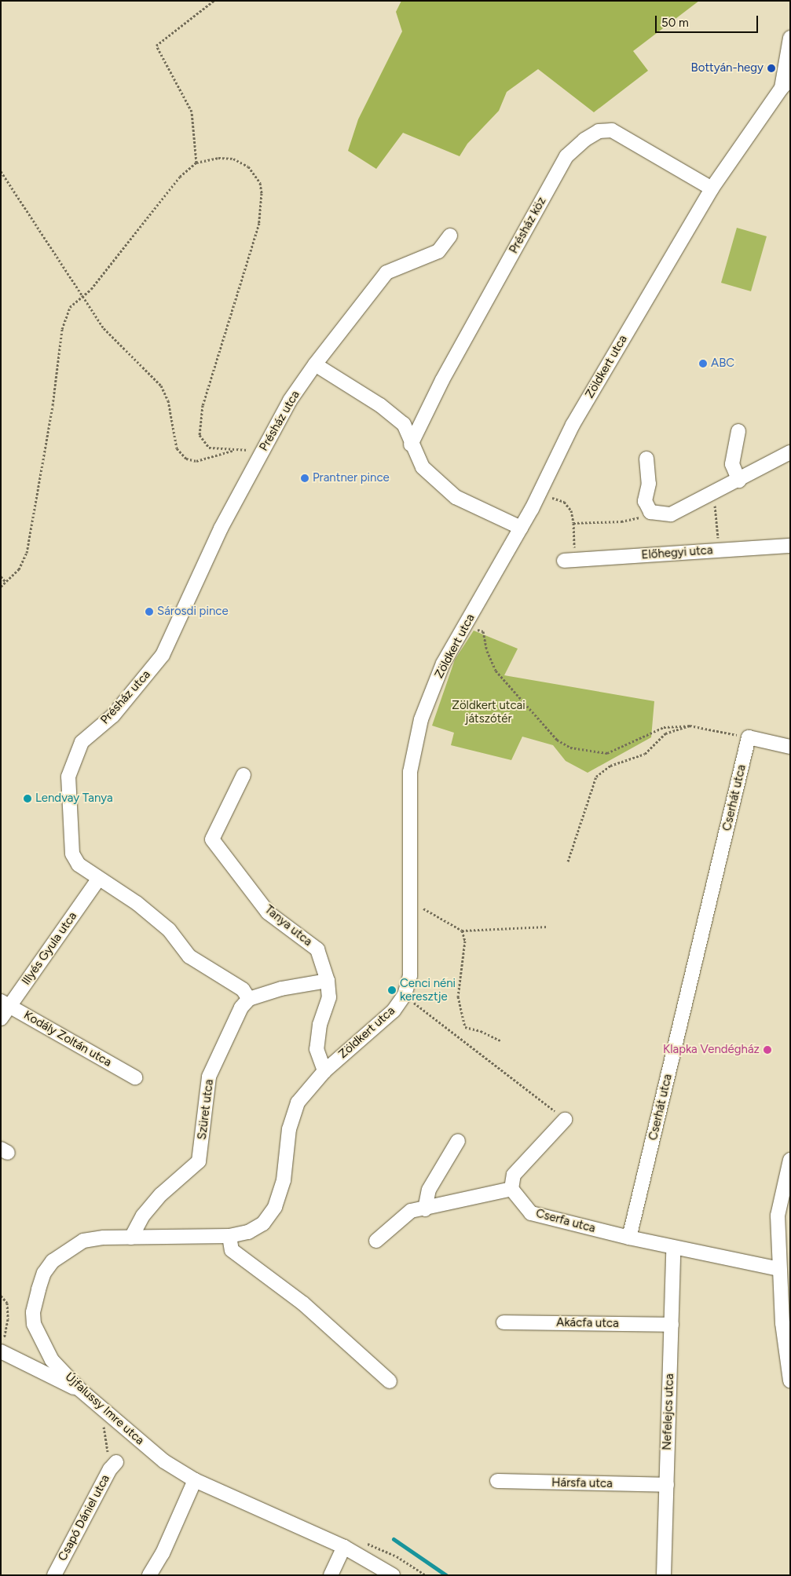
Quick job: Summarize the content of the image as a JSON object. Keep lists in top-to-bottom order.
{
  "streets": {
    "street": [
      "Présház köz",
      "Zöldkert utca",
      "Présház utca",
      "Előhegyi utca",
      "Cserhát utca",
      "Tanya utca",
      "Illyés Gyula utca",
      "Kodály Zoltán utca",
      "Szüret utca",
      "Cserfa utca",
      "Akácfa utca",
      "Újfalussy Imre utca",
      "Nefelejcs utca",
      "Hársfa utca",
      "Csapó Dániel utca"
    ]
  },
  "crossings": [
    ["Présház köz", "Zöldkert utca"],
    ["Zöldkert utca", "Tanya utca"],
    ["Zöldkert utca", "Újfalussy Imre utca"],
    ["Présház utca", "Illyés Gyula utca"],
    ["Présház utca", "Szüret utca"],
    ["Cserhát utca", "Cserfa utca"],
    ["Illyés Gyula utca", "Kodály Zoltán utca"],
    ["Szüret utca", "Újfalussy Imre utca"],
    ["Akácfa utca", "Nefelejcs utca"],
    ["Nefelejcs utca", "Hársfa utca"]
  ],
  "parks": ["Zöldkert utcai játszótér"],
  "places": [
    "Bottyán-hegy",
    "ABC",
    "Prantner pince",
    "Sárosdi pince",
    "Lendvay Tanya",
    "Cenci néni keresztje",
    "Klapka Vendégház"
  ],
  "scale_bar": "50 m"
}
